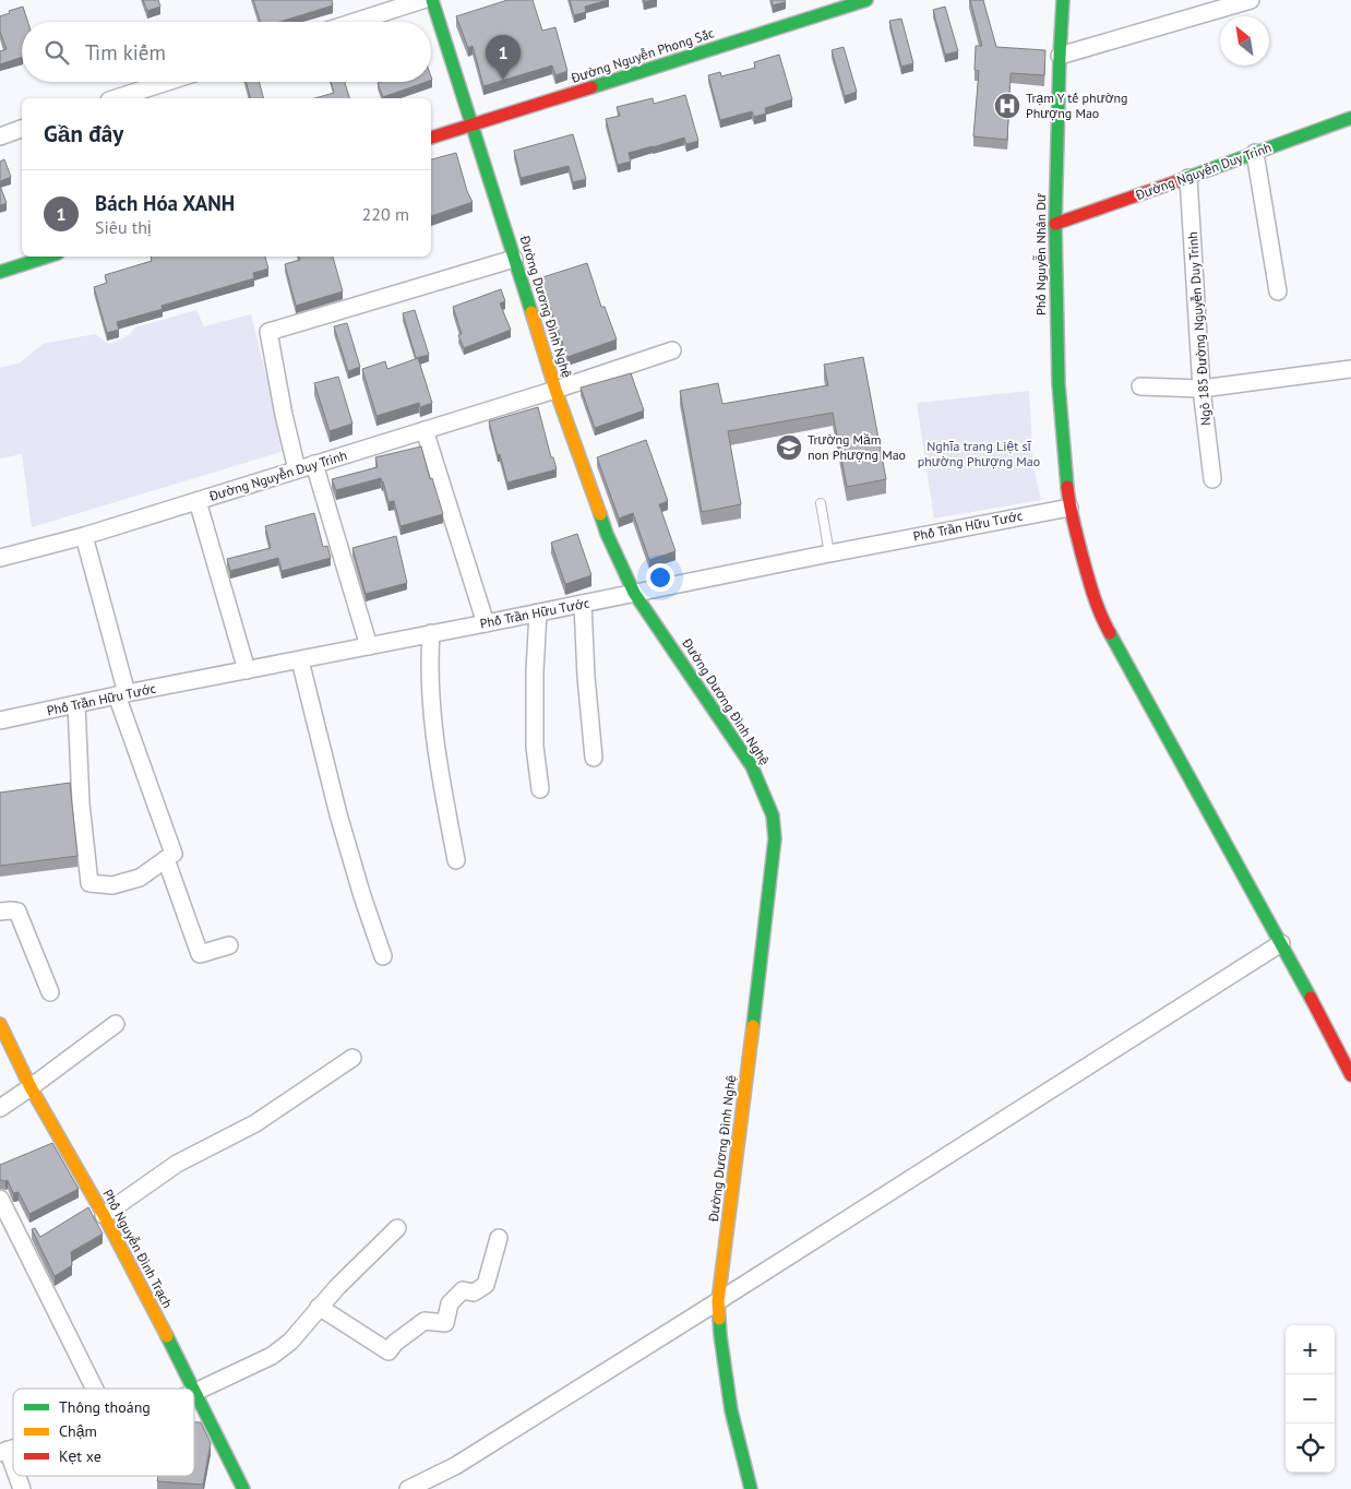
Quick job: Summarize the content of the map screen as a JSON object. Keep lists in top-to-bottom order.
{
  "streets": {
    "main road": [
      "Đường Nguyễn Phong Sắc",
      "Đường Nguyễn Duy Trinh",
      "Phố Nguyễn Nhân Dư",
      "Đường Dương Đình Nghệ",
      "Phố Nguyễn Đình Trạch"
    ],
    "street": ["Ngõ 185 Đường Nguyễn Duy Trinh", "Phố Trần Hữu Tước"]
  },
  "crossings": [
    ["Đường Nguyễn Phong Sắc", "Đường Dương Đình Nghệ"],
    ["Đường Nguyễn Duy Trinh", "Phố Nguyễn Nhân Dư"],
    ["Đường Nguyễn Duy Trinh", "Đường Dương Đình Nghệ"],
    ["Đường Nguyễn Duy Trinh", "Ngõ 185 Đường Nguyễn Duy Trinh"],
    ["Phố Nguyễn Nhân Dư", "Phố Trần Hữu Tước"],
    ["Đường Dương Đình Nghệ", "Phố Trần Hữu Tước"]
  ],
  "parks": ["Nghĩa trang Liệt sĩ phường Phượng Mao"],
  "places": {
    "hospital": ["Trạm Y tế phường Phượng Mao"],
    "school or university": ["Trường Mầm non Phượng Mao"]
  },
  "legend": ["Thông thoáng", "Chậm", "Kẹt xe"],
  "north": "top left",
  "page": {
    "search": "Tìm kiếm",
    "pins": "1",
    "heading": "Gần đây",
    "list": [
      {
        "mark": "1",
        "name": "Bách Hóa XANH",
        "note": "Siêu thị",
        "value": "220 m"
      }
    ],
    "map_buttons": ["+", "−"]
  }
}
